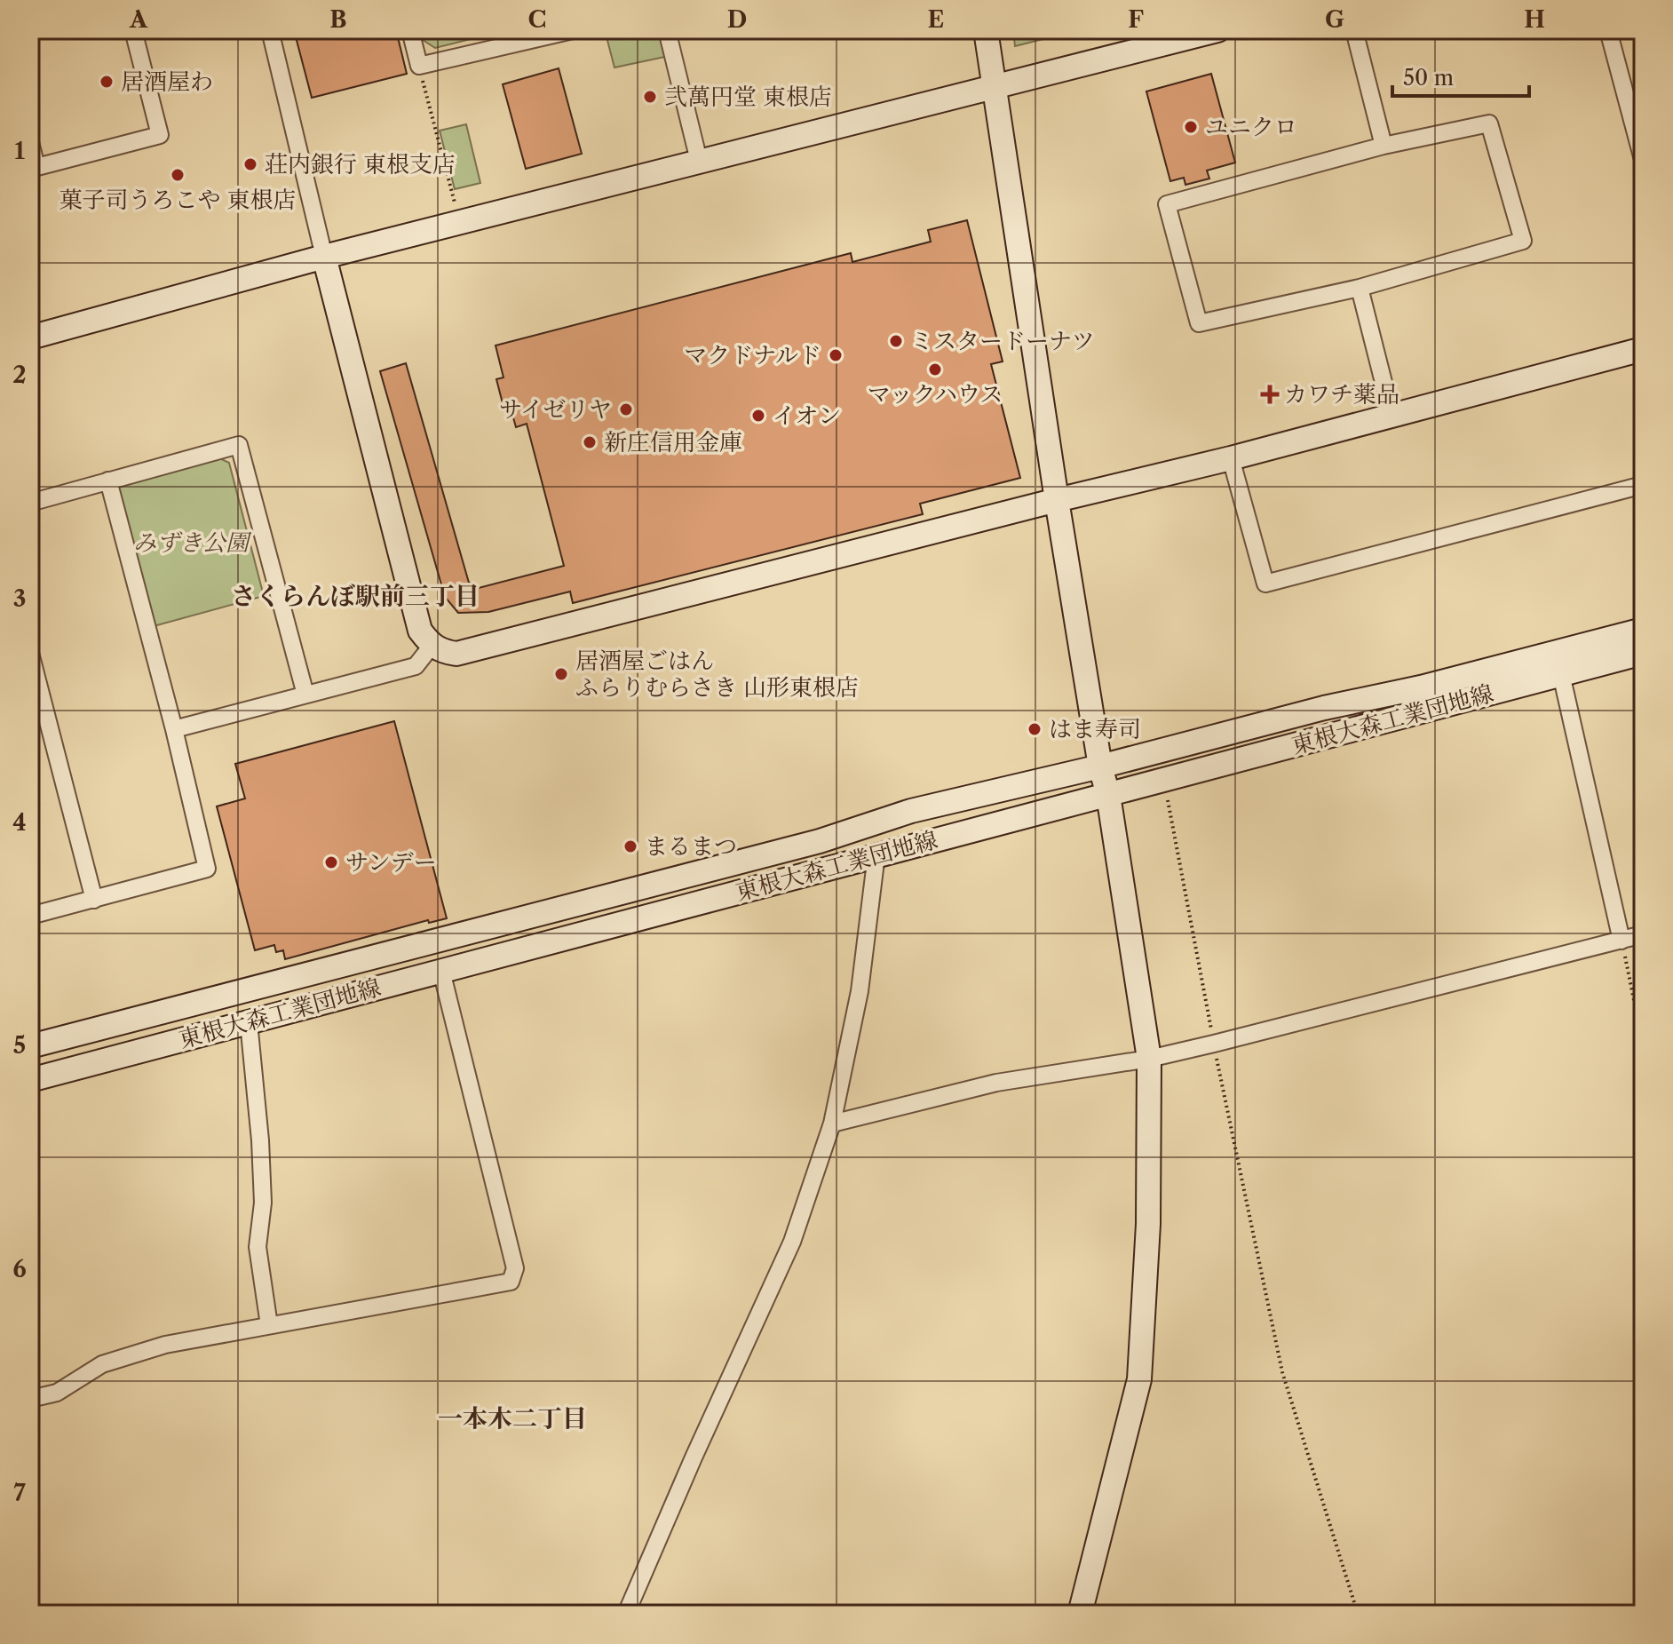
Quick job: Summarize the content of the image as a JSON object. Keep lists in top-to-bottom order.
{
  "streets": {
    "street": ["東根大森工業団地線"]
  },
  "districts": ["さくらんぼ駅前三丁目", "一本木二丁目"],
  "parks": ["みずき公園"],
  "places": {
    "other": [
      "居酒屋わ",
      "弐萬円堂 東根店",
      "ユニクロ",
      "荘内銀行 東根支店",
      "菓子司うろこや 東根店",
      "ミスタードーナツ",
      "マクドナルド",
      "マックハウス",
      "サイゼリヤ",
      "イオン",
      "新庄信用金庫",
      "居酒屋ごはん ふらりむらさき 山形東根店",
      "はま寿司",
      "まるまつ",
      "サンデー"
    ],
    "health": ["カワチ薬品"]
  },
  "scale_bar": "50 m",
  "grid": {
    "columns": [
      "A",
      "B",
      "C",
      "D",
      "E",
      "F",
      "G",
      "H"
    ],
    "rows": [
      "1",
      "2",
      "3",
      "4",
      "5",
      "6",
      "7"
    ]
  }
}
